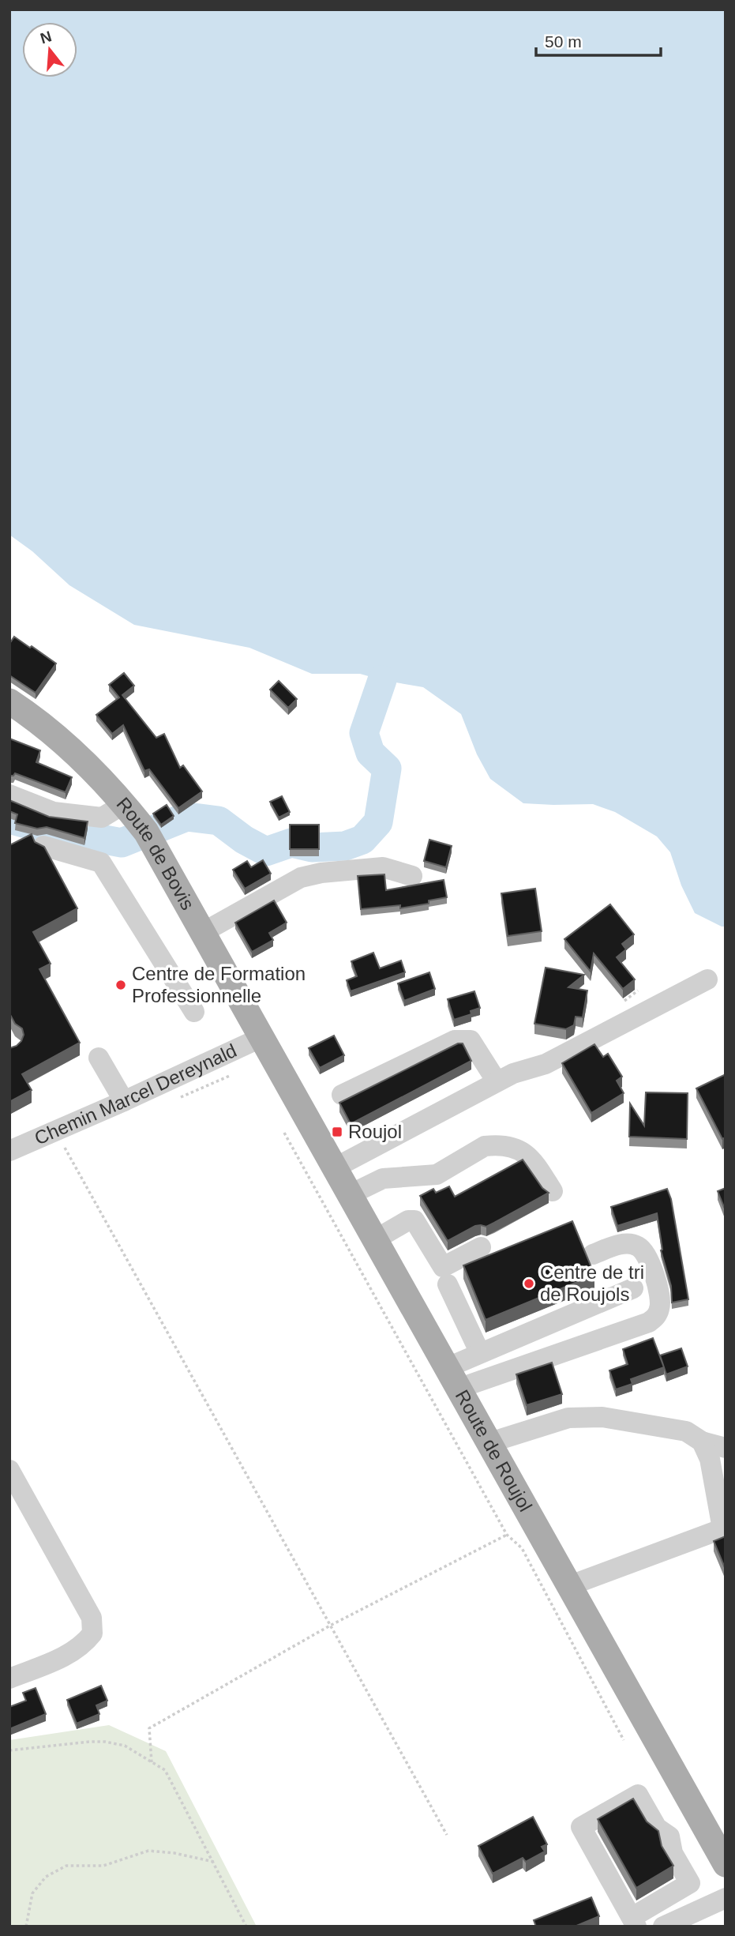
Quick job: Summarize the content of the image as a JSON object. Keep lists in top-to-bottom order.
{
  "streets": {
    "main road": ["Route de Bovis", "Route de Roujol"],
    "street": ["Chemin Marcel Dereynald"]
  },
  "crossings": [
    ["Route de Bovis", "Chemin Marcel Dereynald"],
    ["Route de Bovis", "Route de Roujol"],
    ["Chemin Marcel Dereynald", "Route de Roujol"]
  ],
  "places": {
    "other": ["Centre de Formation Professionnelle", "Centre de tri de Roujols"],
    "transit": ["Roujol"]
  },
  "scale_bar": "50 m",
  "north": "top"
}
